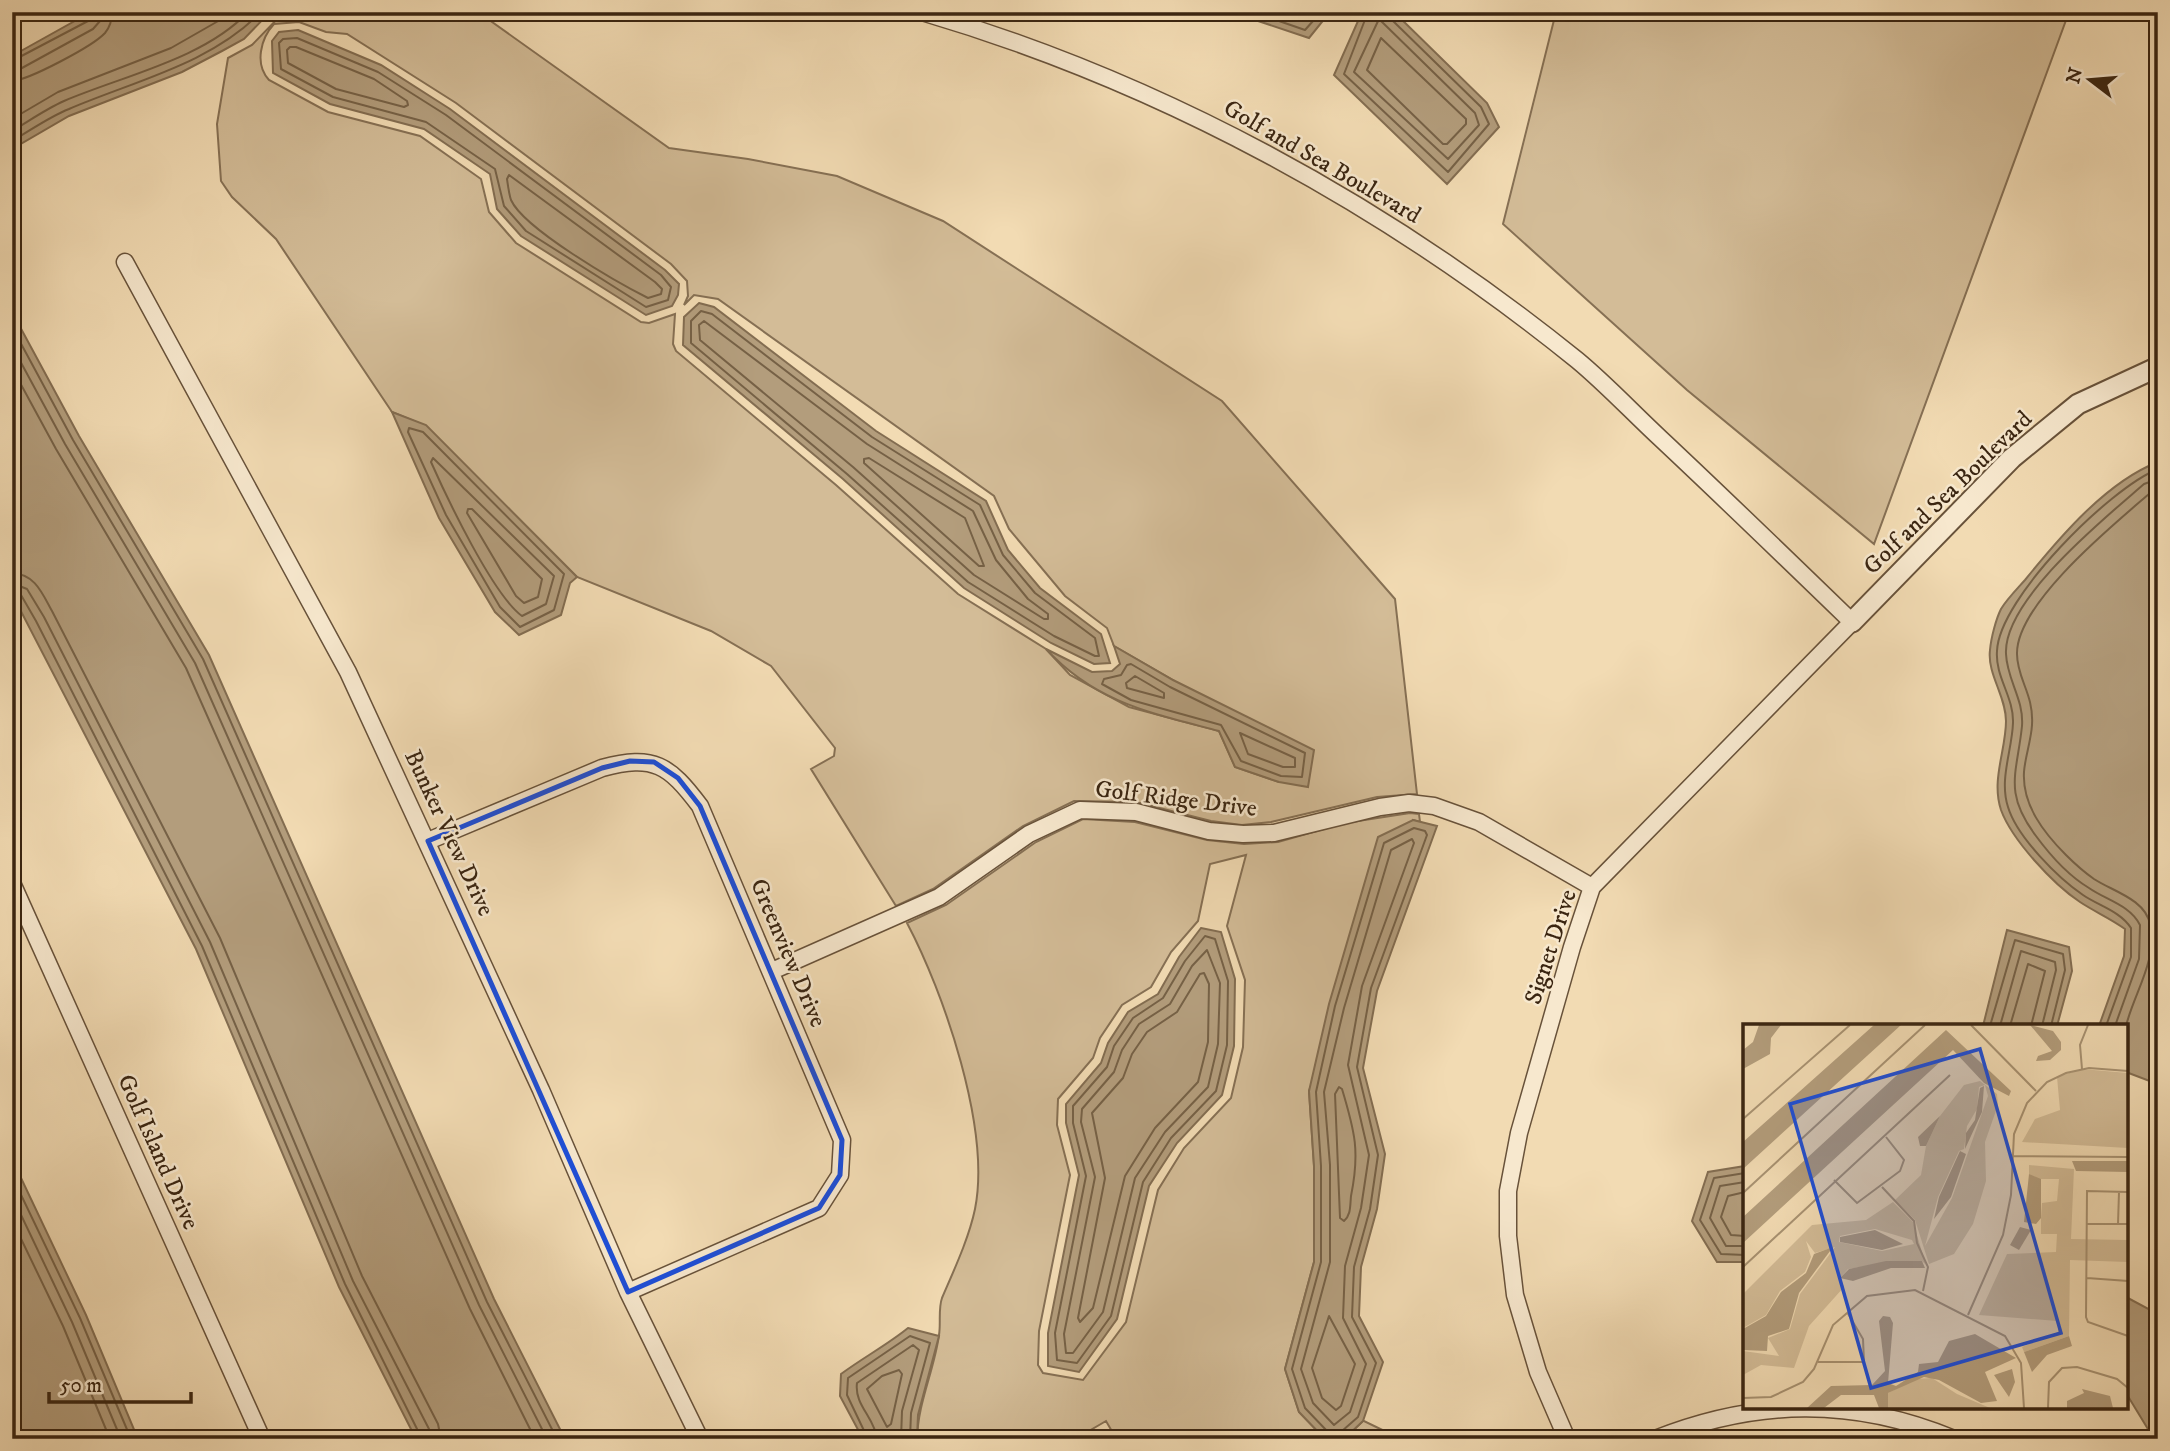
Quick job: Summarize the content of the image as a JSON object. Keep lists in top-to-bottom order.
{
  "streets": {
    "street": [
      "Golf and Sea Boulevard",
      "Golf Ridge Drive",
      "Bunker View Drive",
      "Signet Drive",
      "Greenview Drive",
      "Golf Island Drive"
    ]
  },
  "crossings": [
    ["Golf and Sea Boulevard", "Signet Drive"],
    ["Golf Ridge Drive", "Signet Drive"],
    ["Golf Ridge Drive", "Greenview Drive"],
    ["Bunker View Drive", "Greenview Drive"]
  ],
  "scale_bar": "50 m",
  "north": "left"
}
